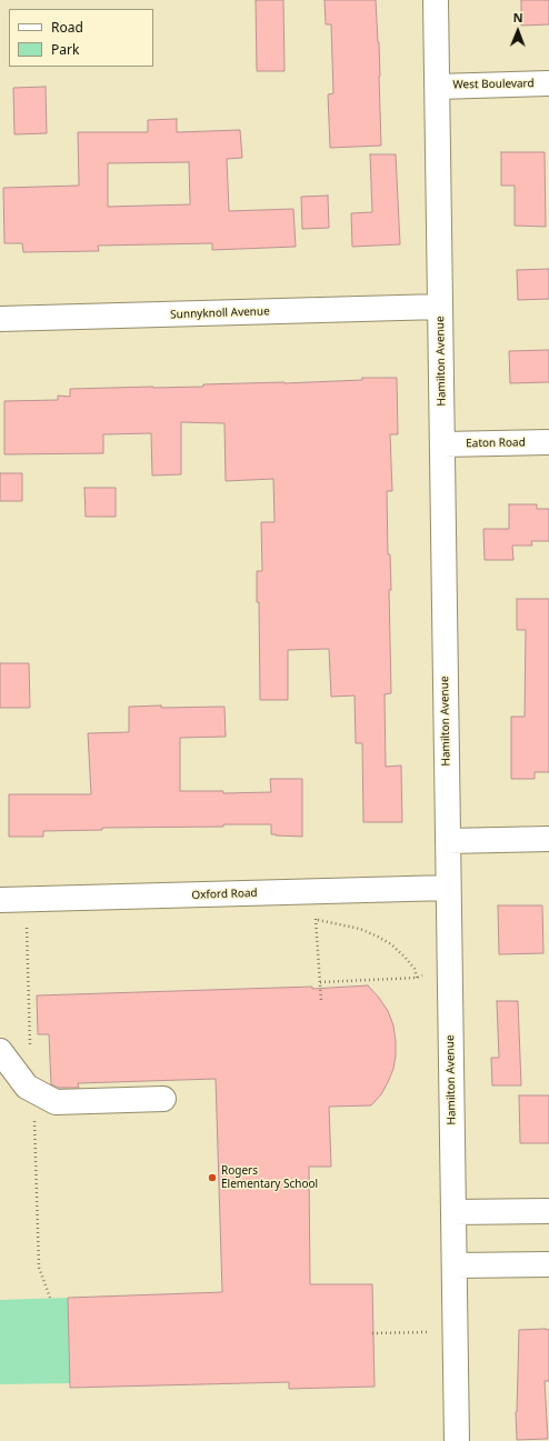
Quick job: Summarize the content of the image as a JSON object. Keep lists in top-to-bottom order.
{
  "streets": {
    "street": [
      "West Boulevard",
      "Sunnyknoll Avenue",
      "Hamilton Avenue",
      "Eaton Road",
      "Oxford Road"
    ]
  },
  "crossings": [
    ["West Boulevard", "Hamilton Avenue"],
    ["Sunnyknoll Avenue", "Hamilton Avenue"],
    ["Hamilton Avenue", "Eaton Road"],
    ["Hamilton Avenue", "Oxford Road"]
  ],
  "places": ["Rogers Elementary School"],
  "legend": ["Road", "Park"],
  "north": "top"
}
